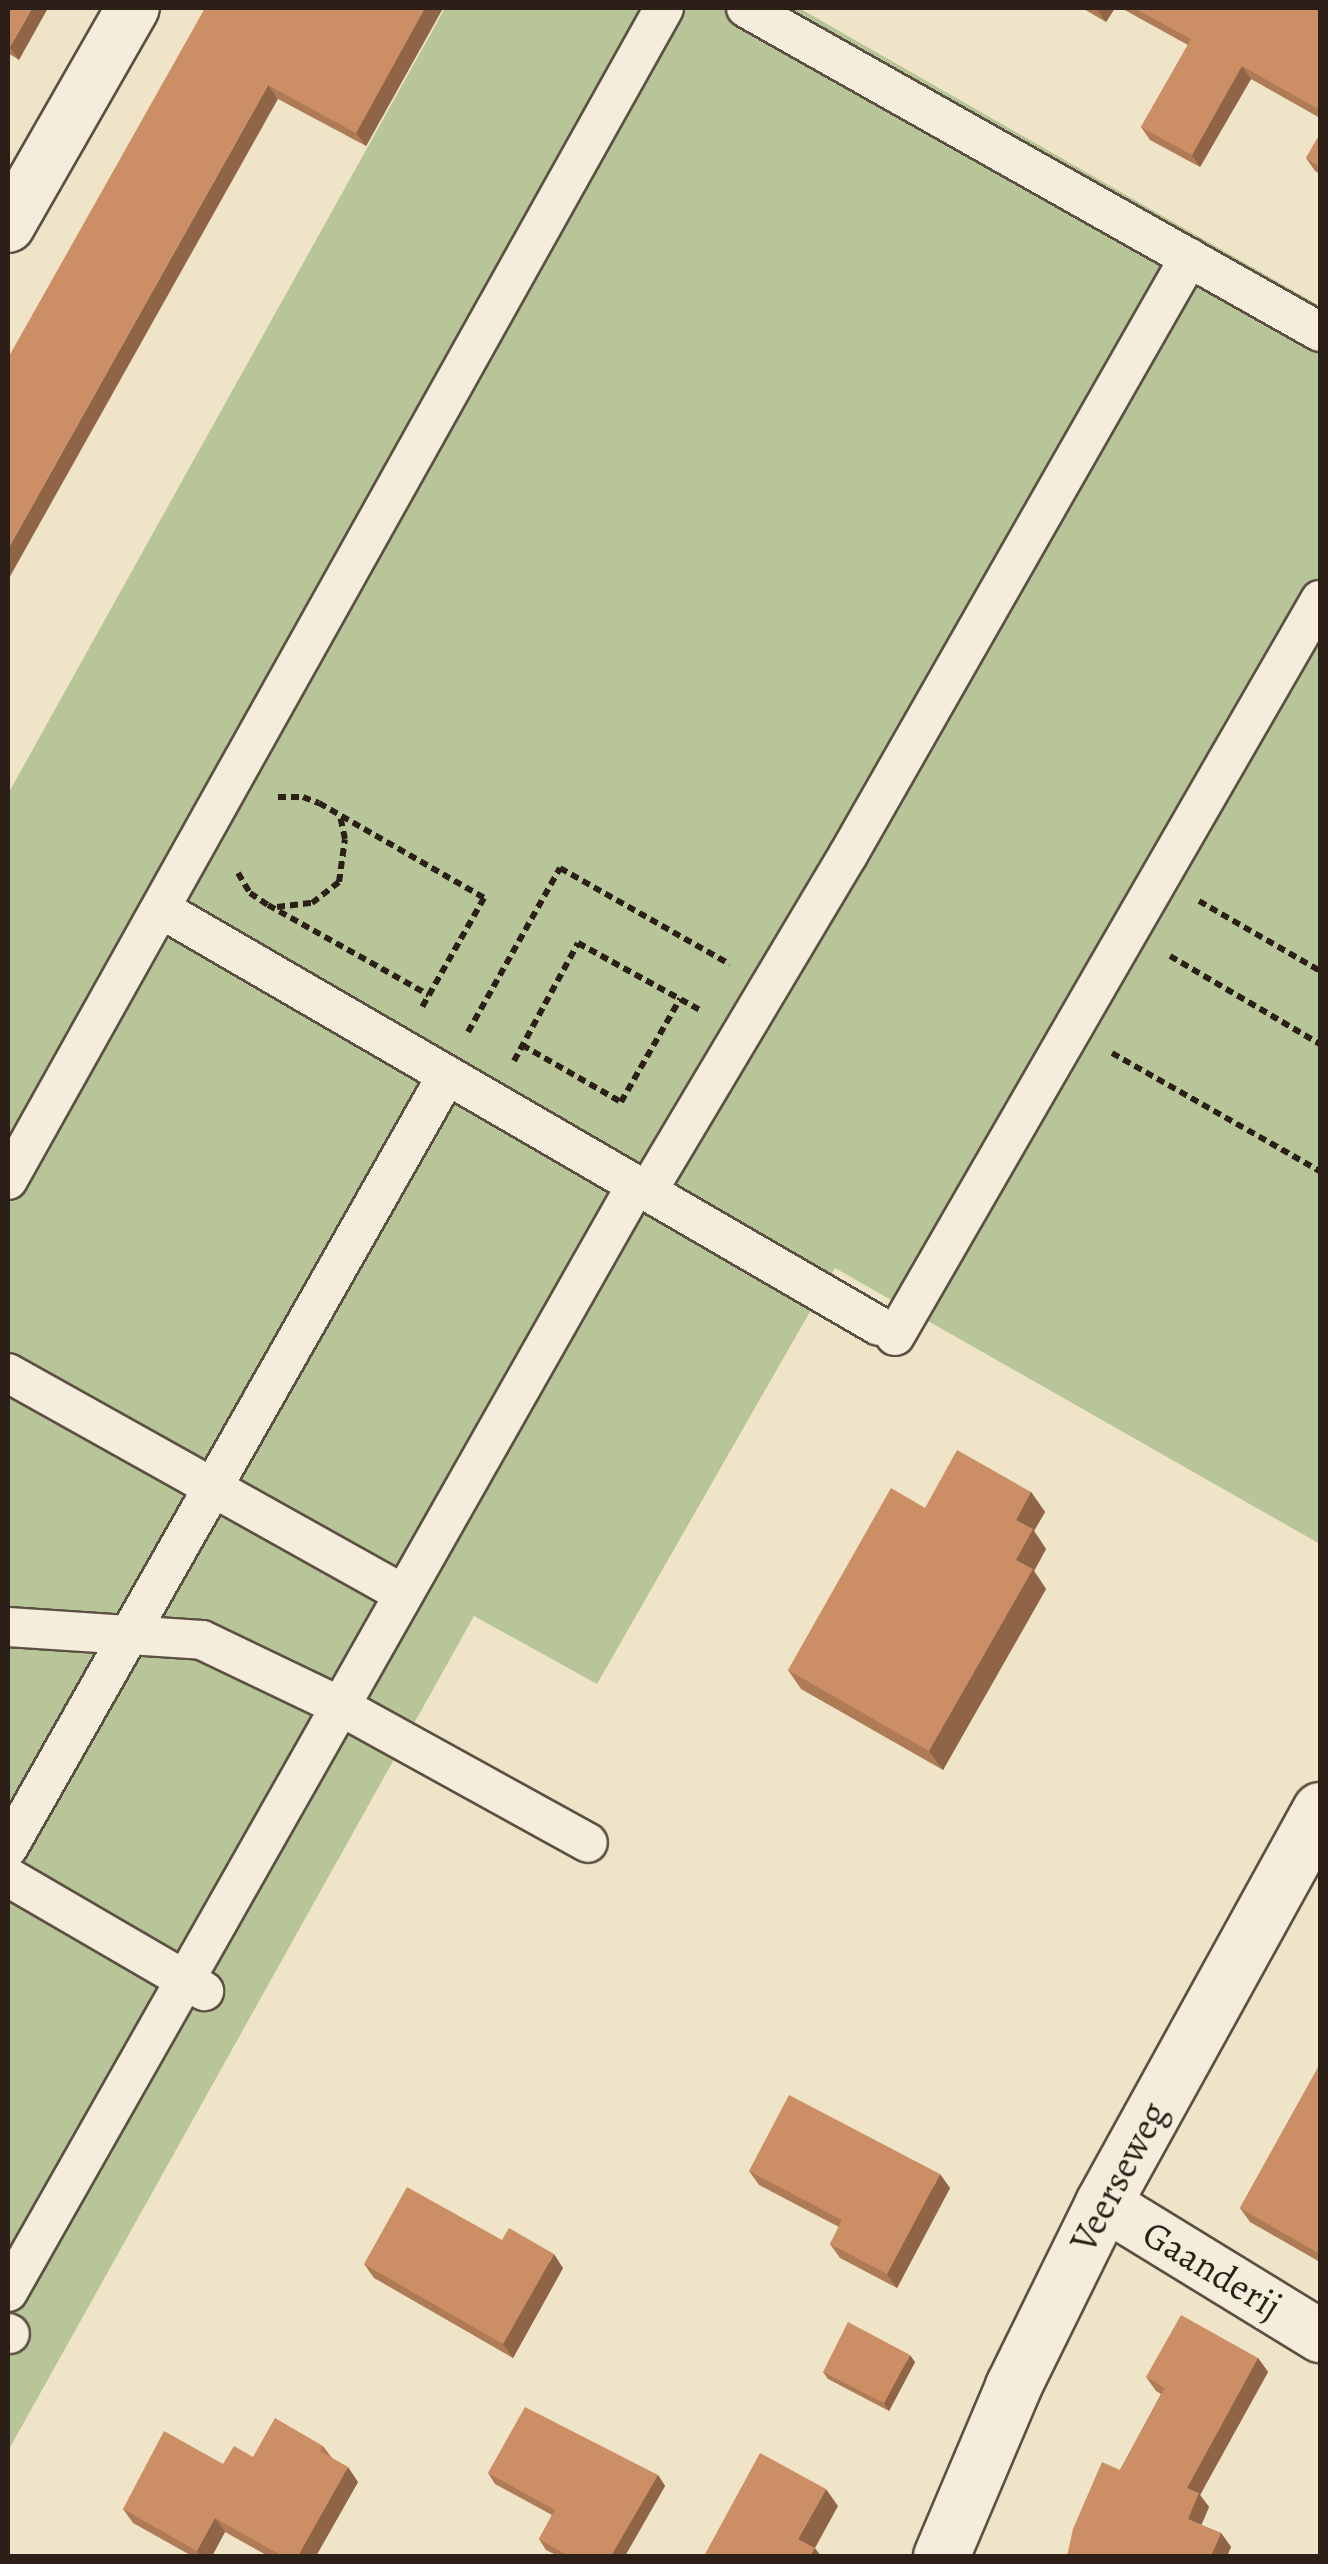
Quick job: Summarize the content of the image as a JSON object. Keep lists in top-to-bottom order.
{
  "streets": {
    "street": ["Veerseweg", "Gaanderij"]
  },
  "crossings": [
    ["Veerseweg", "Gaanderij"]
  ]
}
